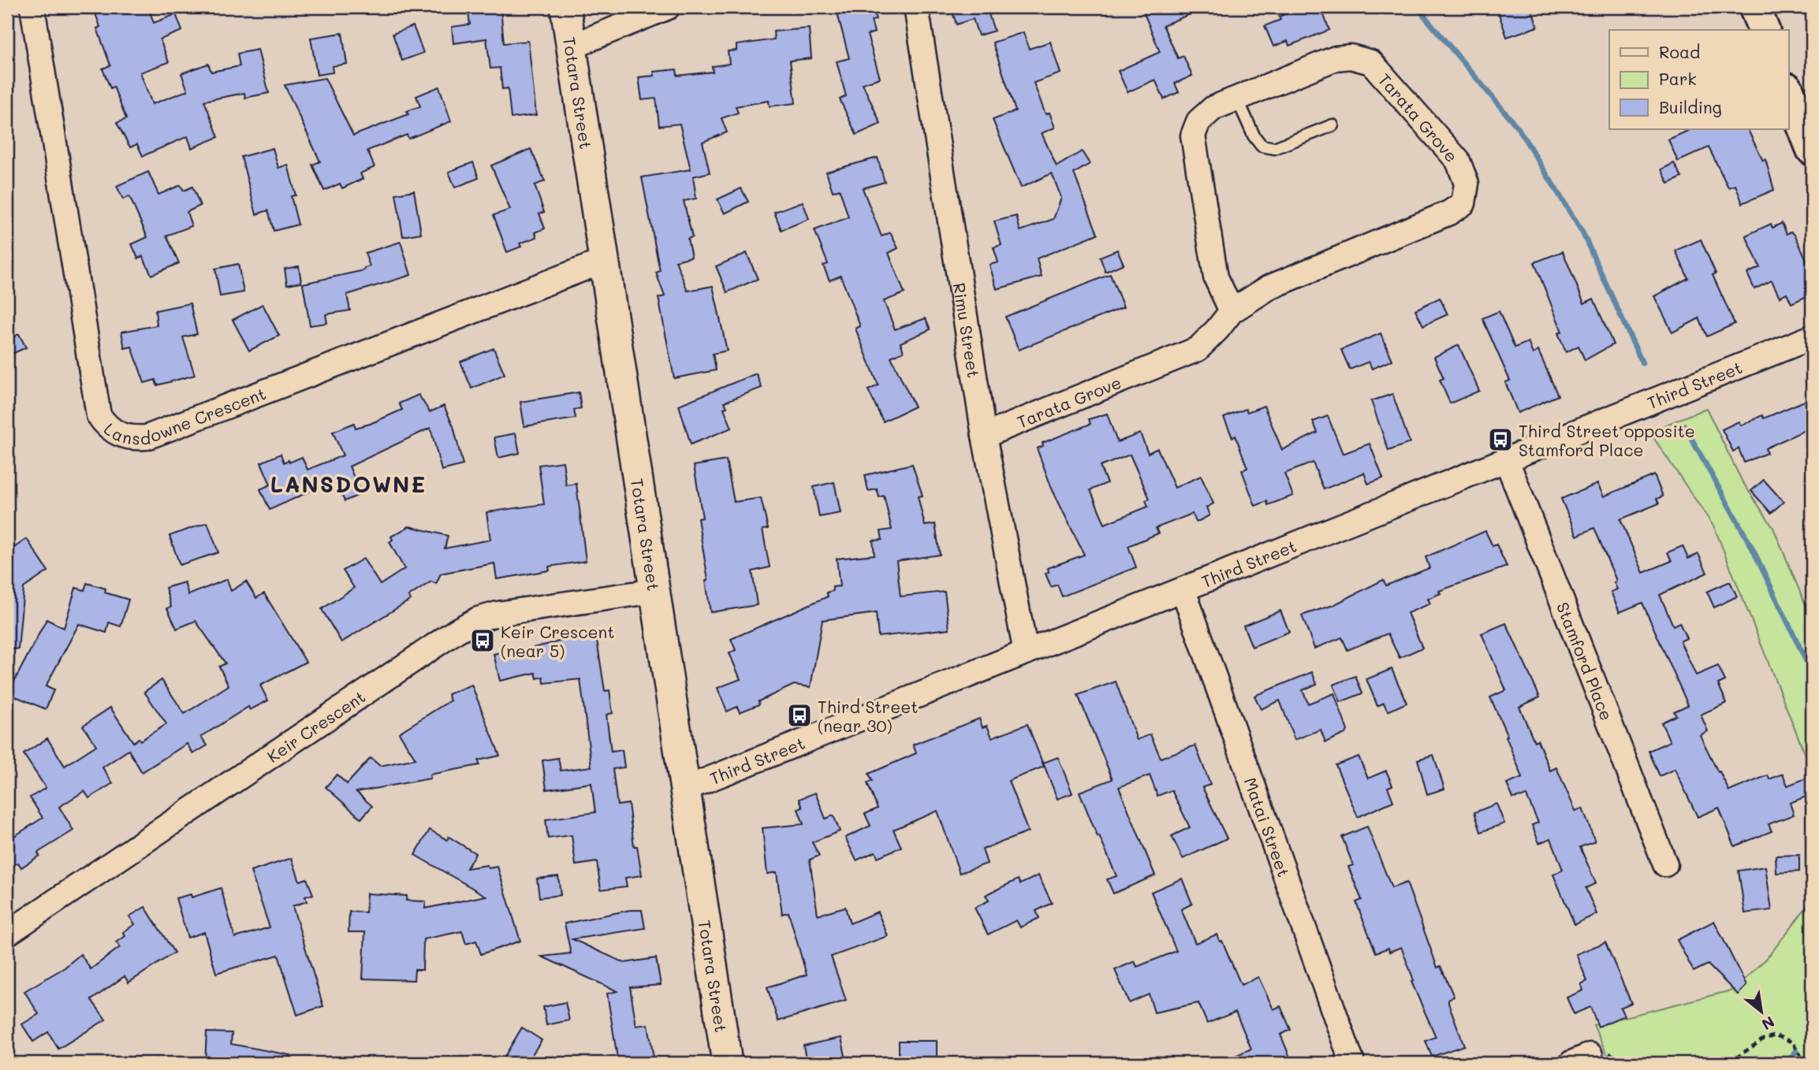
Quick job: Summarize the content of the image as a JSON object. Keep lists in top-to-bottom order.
{
  "streets": {
    "street": [
      "Totara Street",
      "Tarata Grove",
      "Rimu Street",
      "Third Street",
      "Lansdowne Crescent",
      "Stamford Place",
      "Keir Crescent",
      "Matai Street"
    ]
  },
  "crossings": [
    ["Totara Street", "Third Street"],
    ["Totara Street", "Lansdowne Crescent"],
    ["Totara Street", "Keir Crescent"],
    ["Tarata Grove", "Rimu Street"],
    ["Rimu Street", "Third Street"],
    ["Third Street", "Stamford Place"],
    ["Third Street", "Matai Street"]
  ],
  "districts": ["LANSDOWNE"],
  "places": {
    "bus stop": ["Third Street opposite Stamford Place", "Keir Crescent (near 5)", "Third Street (near 30)"]
  },
  "legend": ["Road", "Park", "Building"],
  "north": "bottom right"
}
